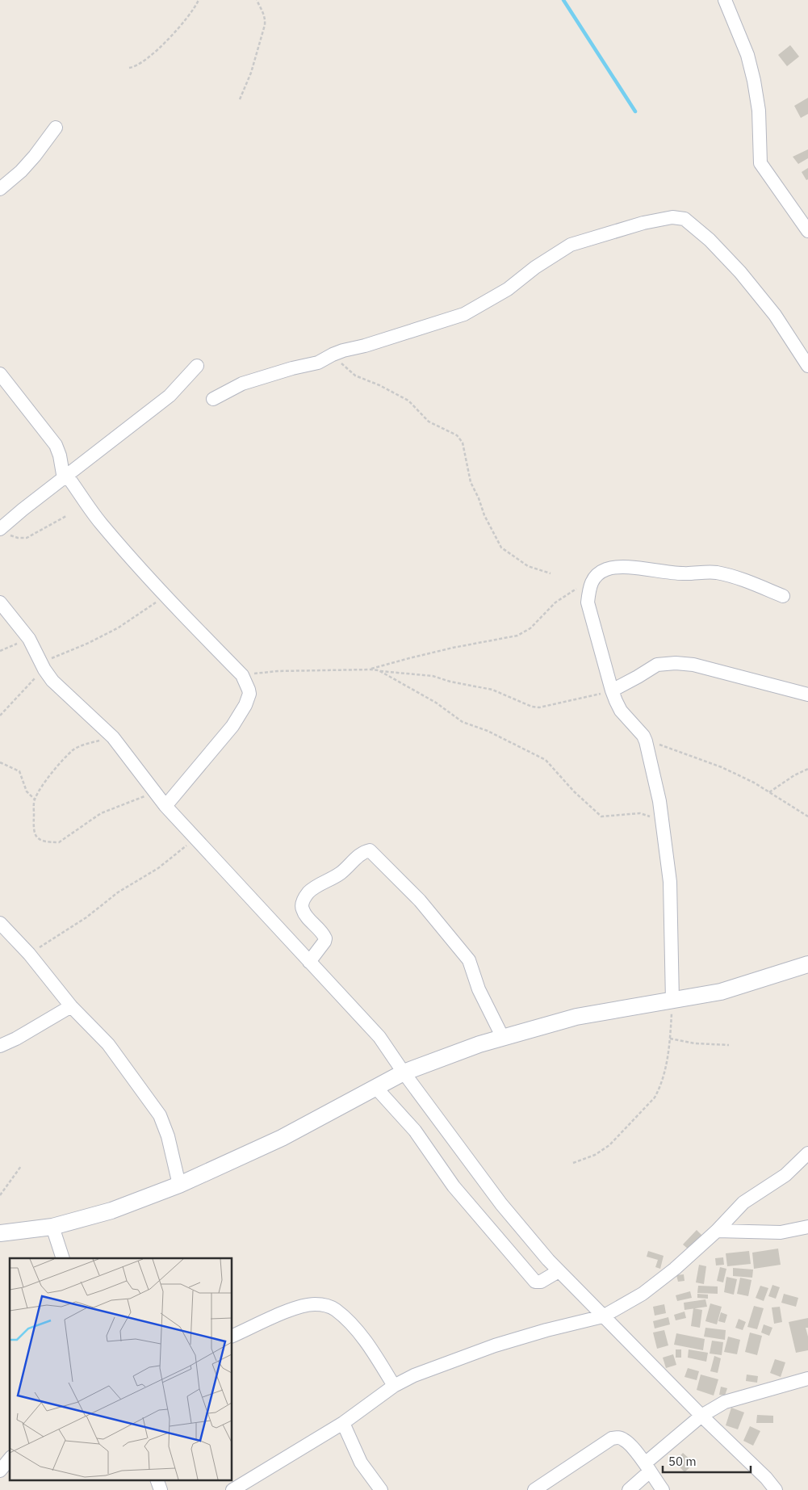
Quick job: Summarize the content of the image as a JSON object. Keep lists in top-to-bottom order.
{
  "scale_bar": "50 m"
}
